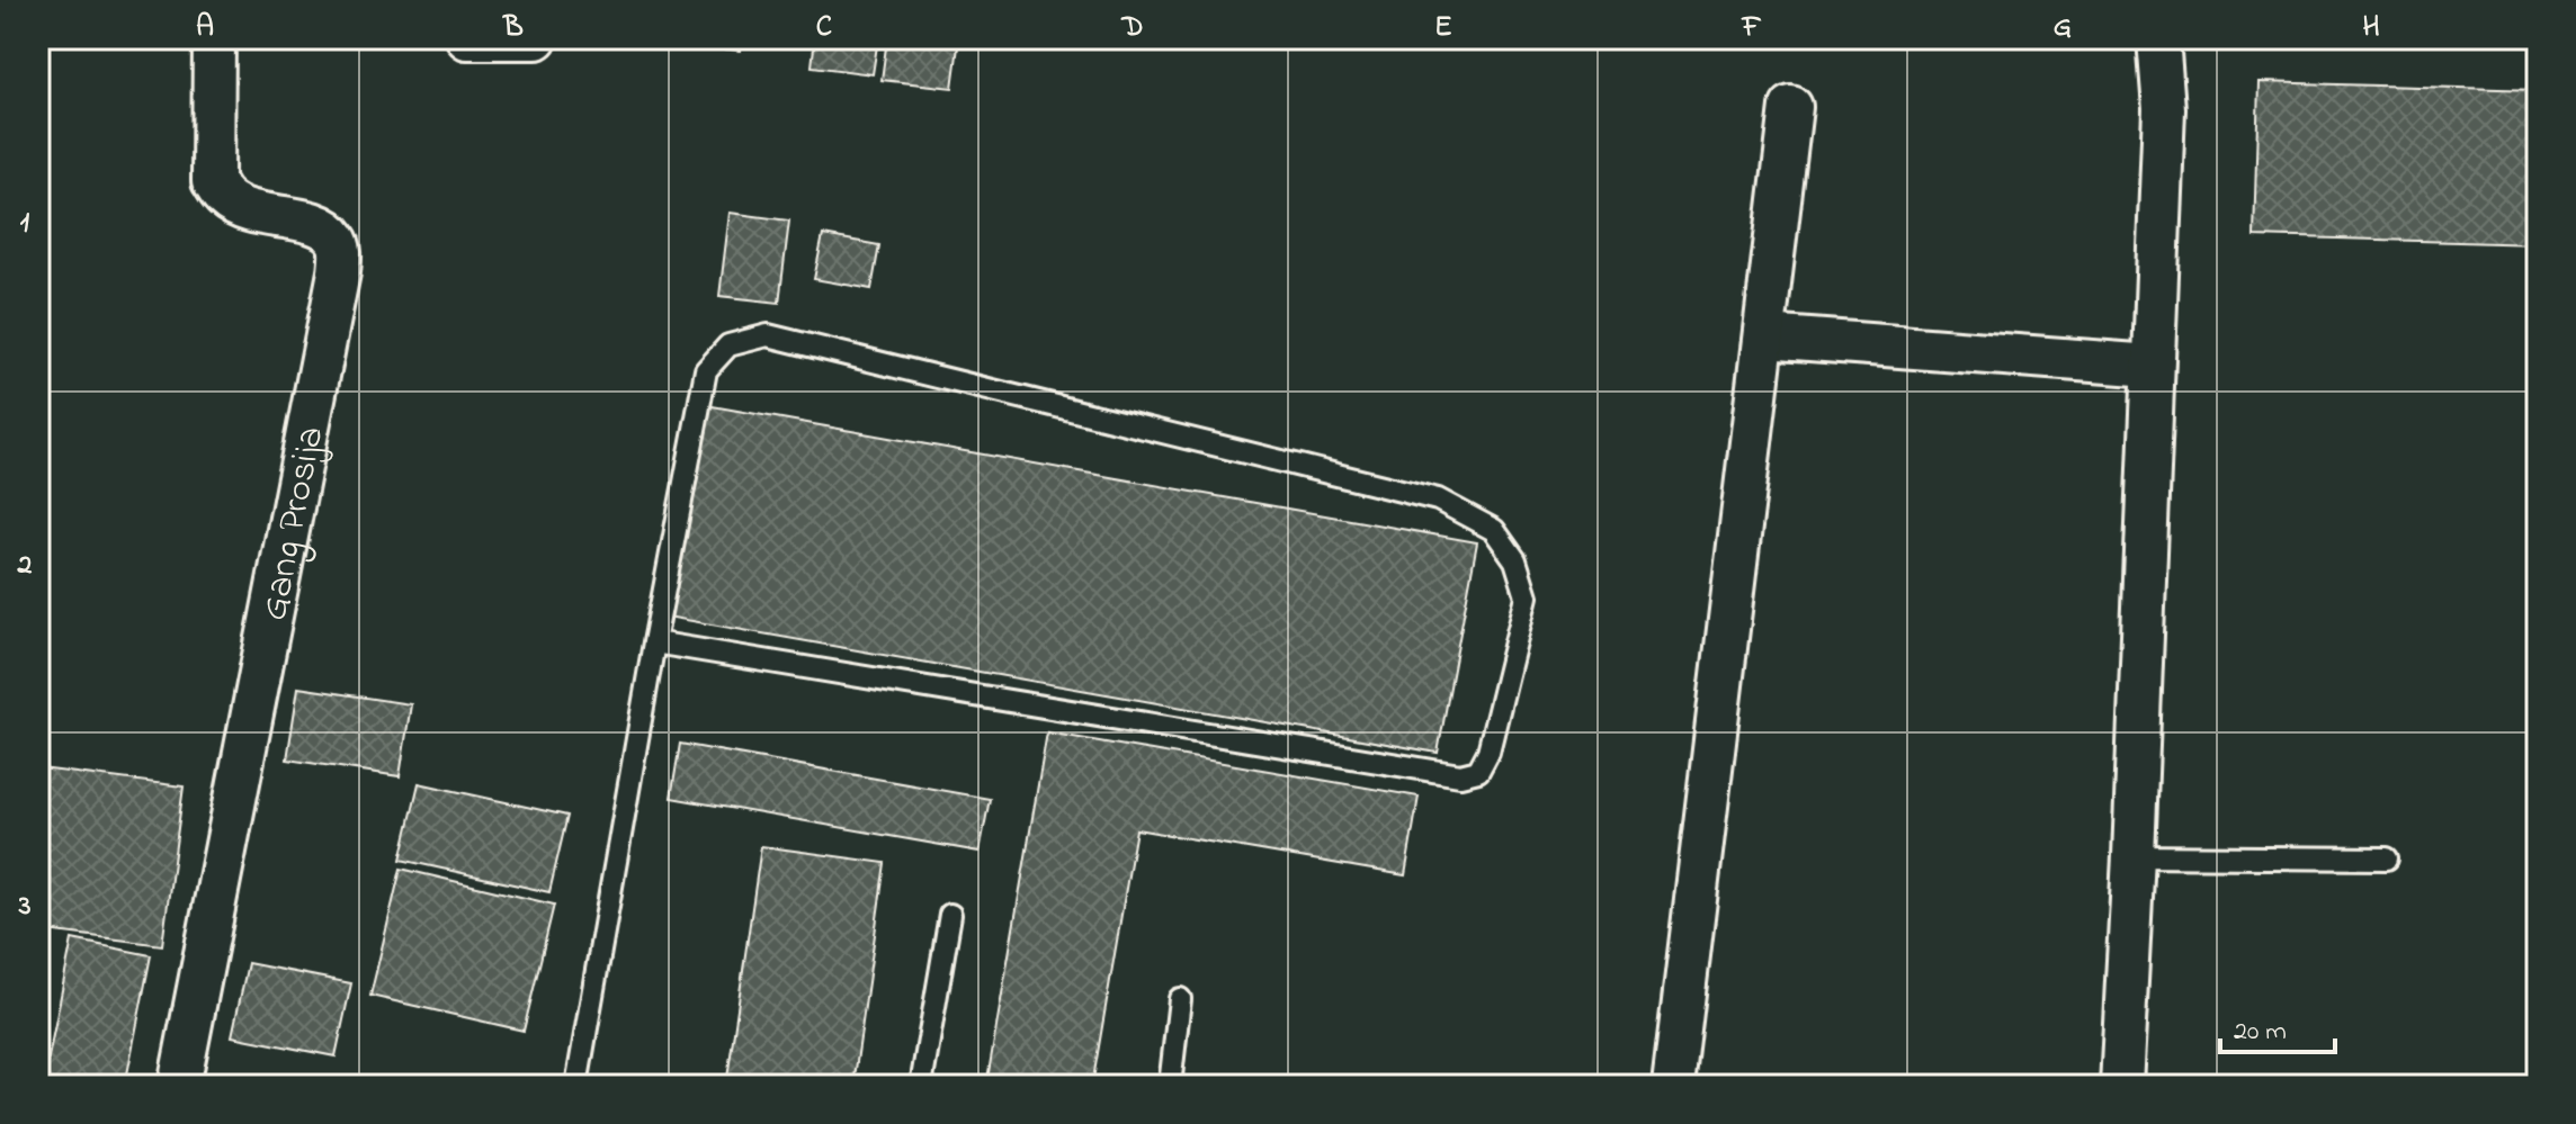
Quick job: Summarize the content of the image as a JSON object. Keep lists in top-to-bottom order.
{
  "streets": {
    "street": ["Gang Prosija"]
  },
  "scale_bar": "20 m",
  "grid": {
    "columns": [
      "A",
      "B",
      "C",
      "D",
      "E",
      "F",
      "G",
      "H"
    ],
    "rows": ["1", "2", "3"]
  }
}
